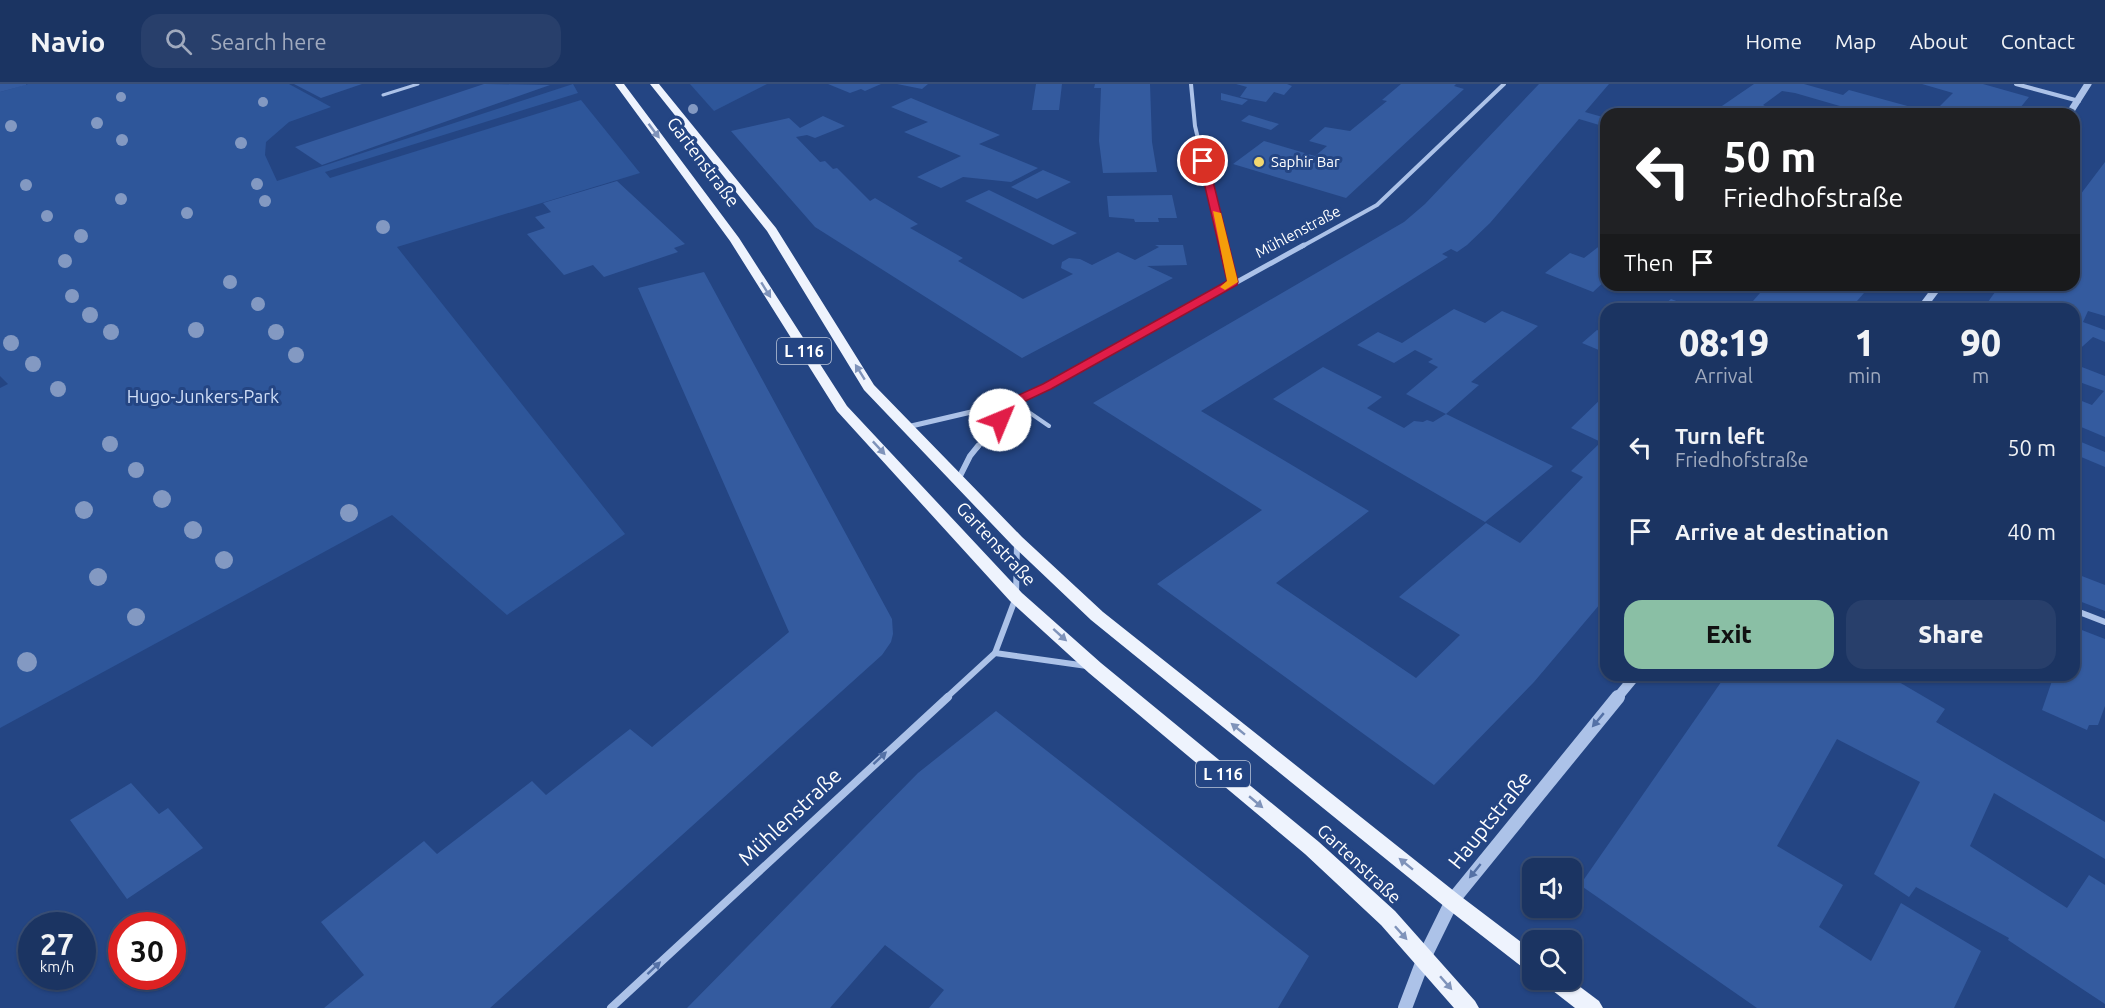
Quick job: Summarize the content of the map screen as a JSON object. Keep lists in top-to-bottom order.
{
  "streets": {
    "main road": ["Gartenstraße", "L 116"],
    "street": ["Mühlenstraße", "Hauptstraße"]
  },
  "crossings": [
    ["Gartenstraße", "Mühlenstraße"],
    ["Gartenstraße", "Hauptstraße"]
  ],
  "one_way": ["Mühlenstraße", "Hauptstraße"],
  "parks": ["Hugo-Junkers-Park"],
  "places": ["Saphir Bar"],
  "page": {
    "header": "Navio",
    "search": "Search here",
    "nav": [
      "Home",
      "Map",
      "About",
      "Contact"
    ],
    "turn": ["50 m", "Friedhofstraße"],
    "then": "Then",
    "eta": [
      "08:19",
      "Arrival",
      "1",
      "min",
      "90",
      "m"
    ],
    "list": [
      {
        "name": "Turn left",
        "note": "Friedhofstraße",
        "value": "50 m"
      },
      {
        "name": "Arrive at destination",
        "value": "40 m"
      }
    ],
    "buttons": ["Exit", "Share"],
    "speed": "27 km/h",
    "limit": "30"
  }
}
